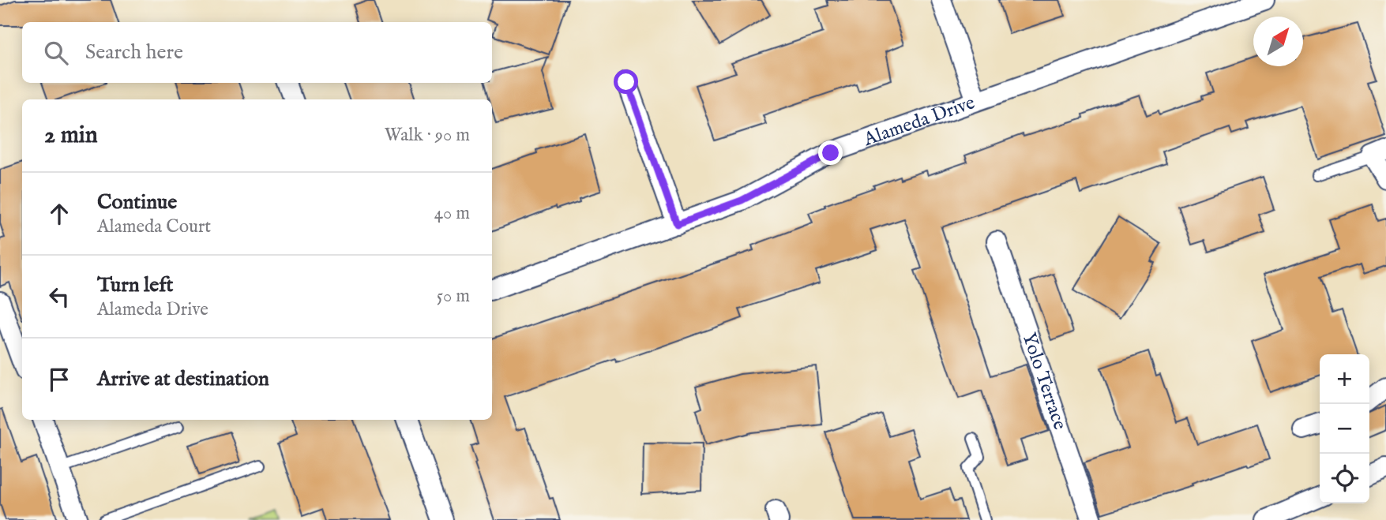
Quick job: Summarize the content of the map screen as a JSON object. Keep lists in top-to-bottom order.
{
  "streets": {
    "street": ["Alameda Drive", "Yolo Terrace"]
  },
  "north": "top right",
  "page": {
    "search": "Search here",
    "heading": ["2 min", "Walk · 90 m"],
    "list": [
      ["Continue", "Alameda Court", "40 m"],
      ["Turn left", "Alameda Drive", "50 m"],
      "Arrive at destination"
    ],
    "map_buttons": ["+", "−"]
  }
}
